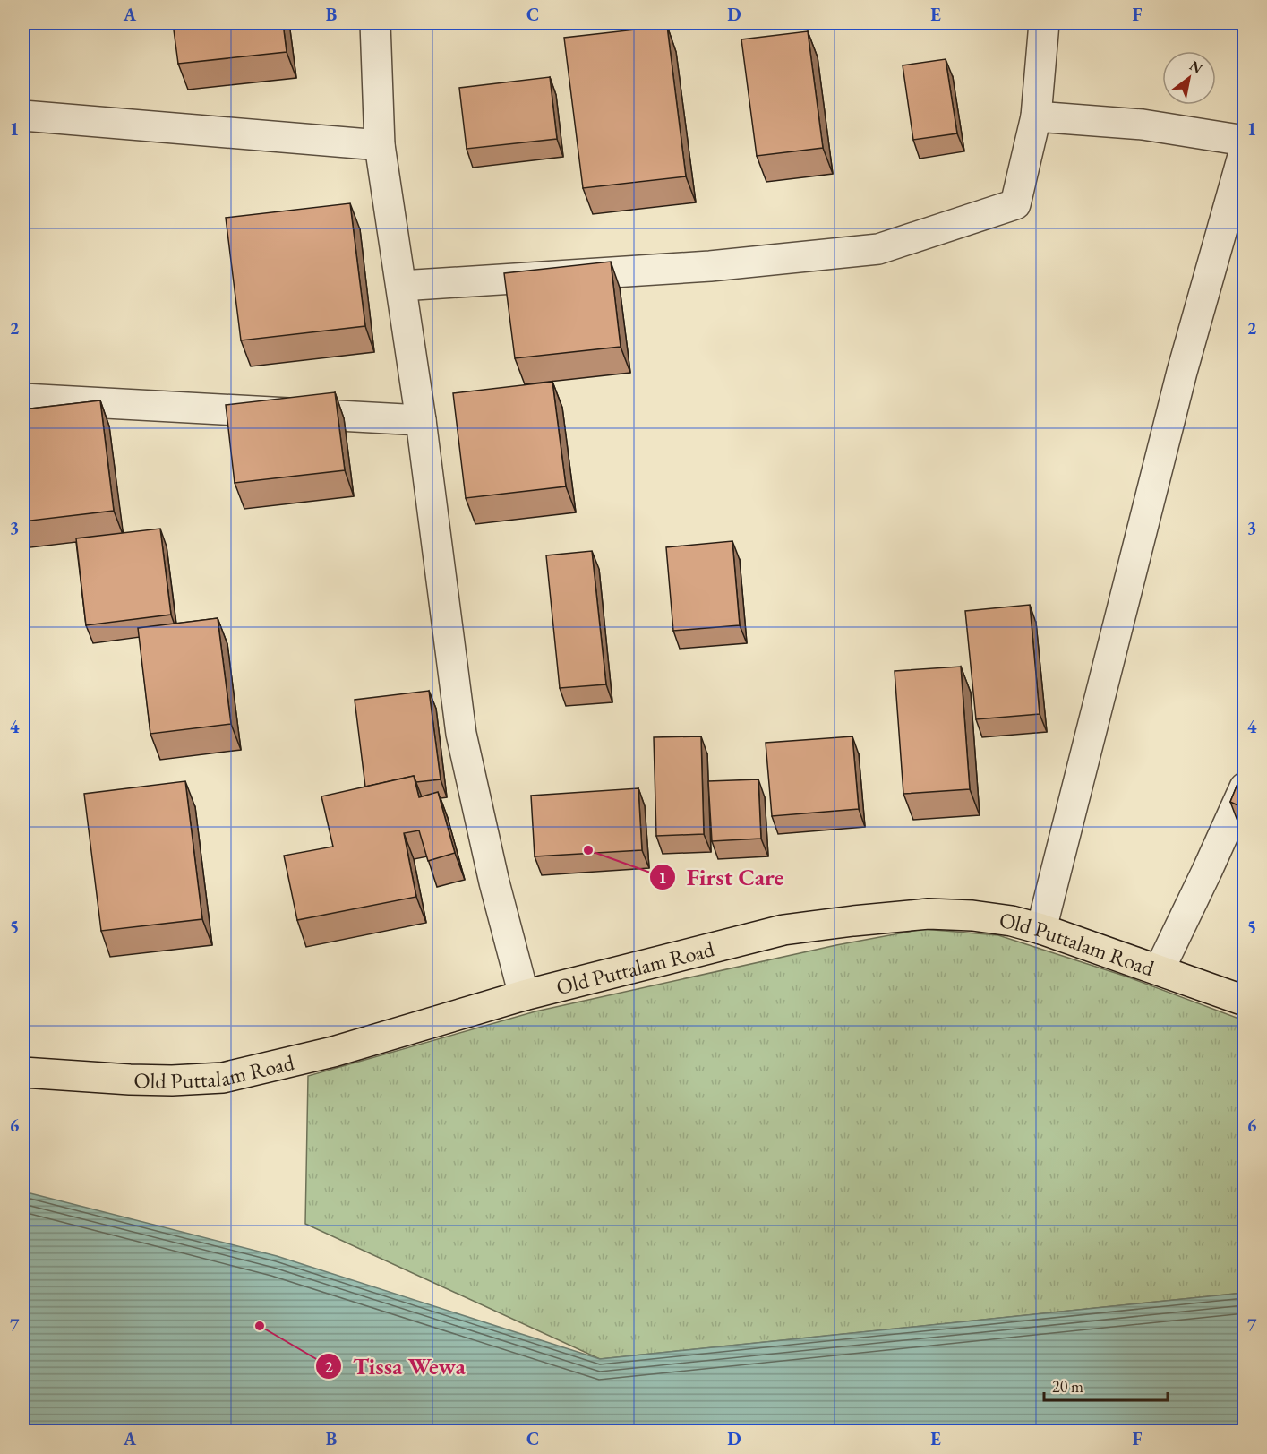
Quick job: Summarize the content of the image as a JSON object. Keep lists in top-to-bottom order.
{
  "streets": {
    "main road": ["Old Puttalam Road"]
  },
  "places": ["First Care", "Tissa Wewa"],
  "scale_bar": "20 m",
  "north": "top right",
  "grid": {
    "columns": [
      "A",
      "B",
      "C",
      "D",
      "E",
      "F"
    ],
    "rows": [
      "1",
      "2",
      "3",
      "4",
      "5",
      "6",
      "7"
    ]
  }
}
